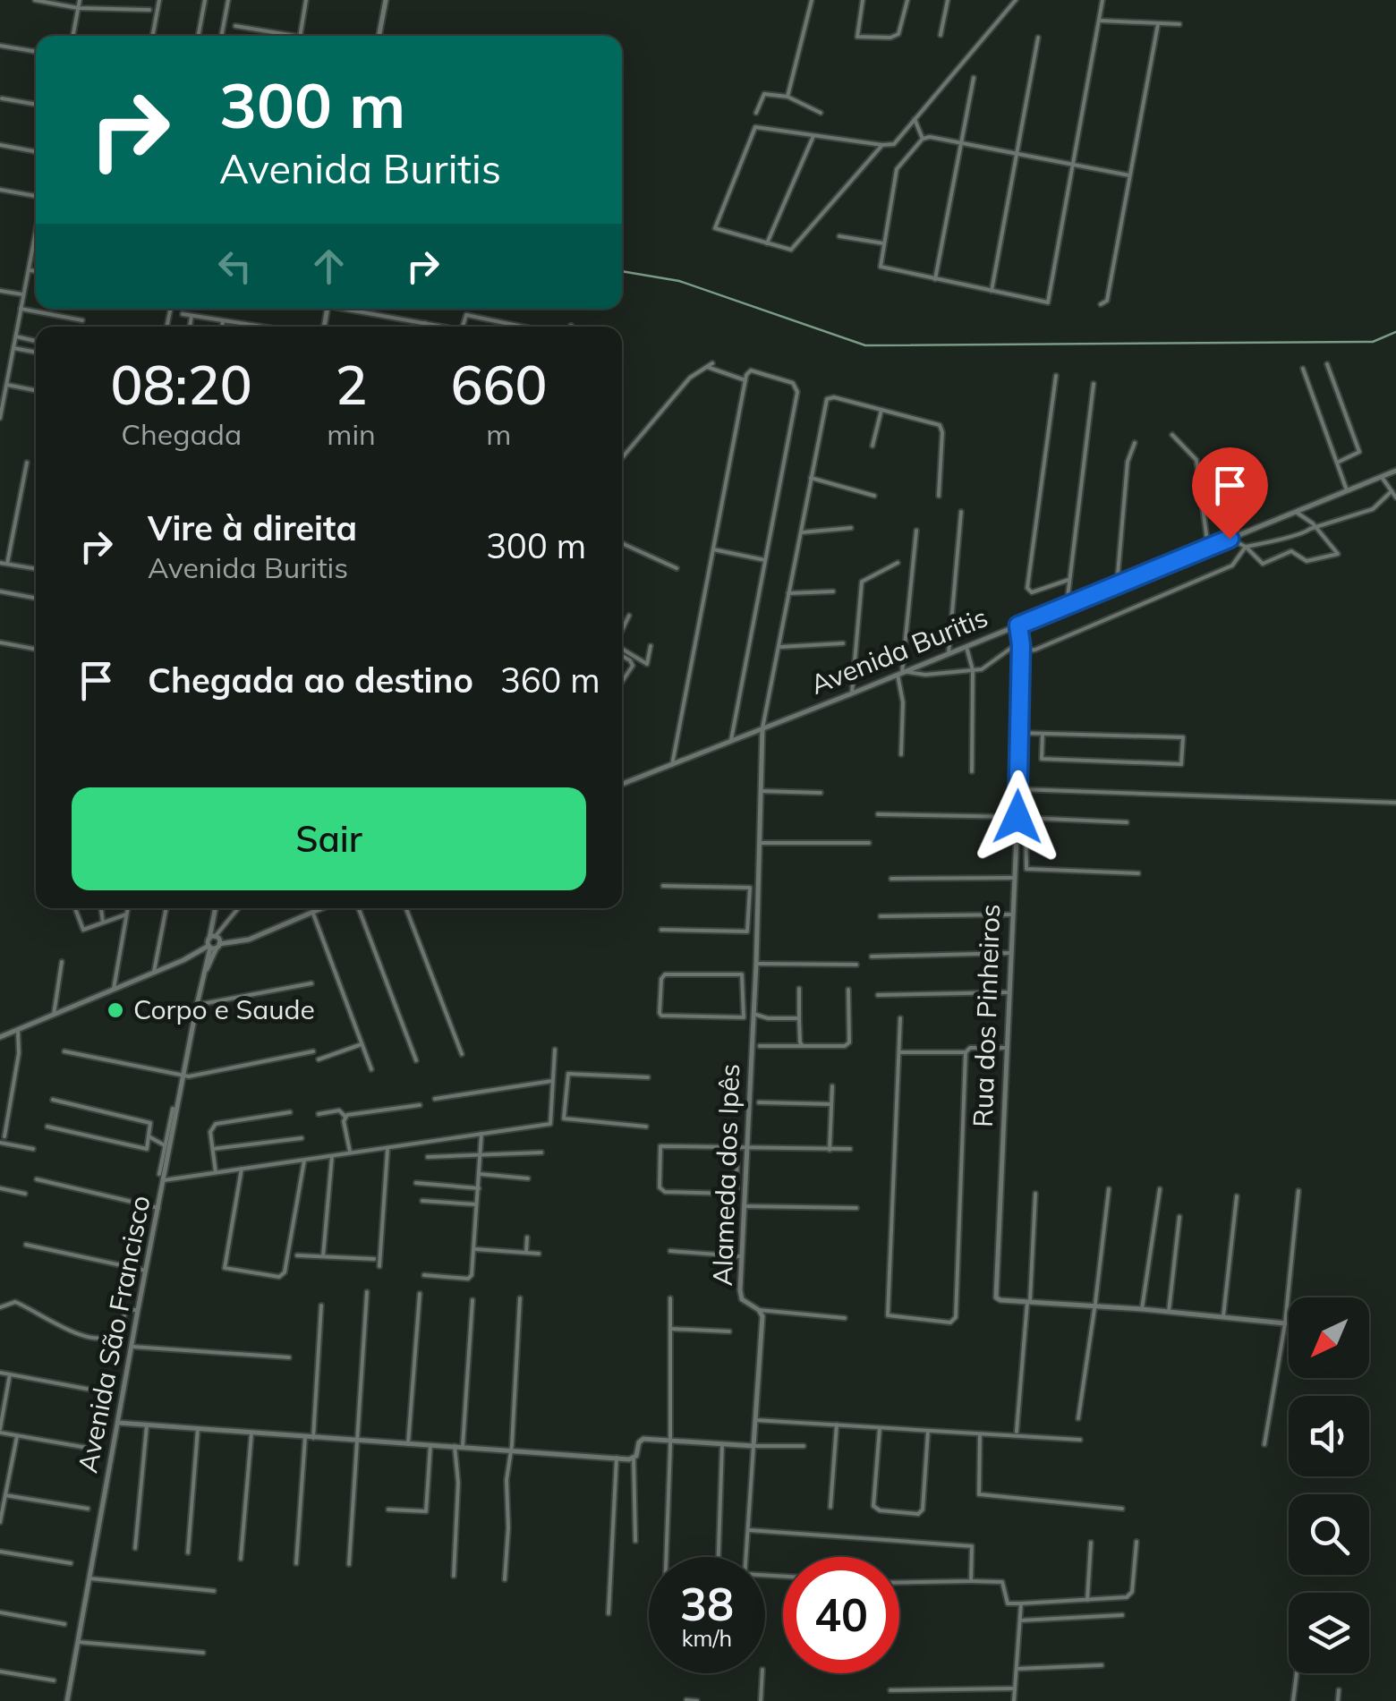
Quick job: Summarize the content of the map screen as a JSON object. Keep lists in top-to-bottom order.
{
  "streets": {
    "street": [
      "Avenida Buritis",
      "Rua dos Pinheiros",
      "Alameda dos Ipês",
      "Avenida São Francisco"
    ]
  },
  "crossings": [
    ["Avenida Buritis", "Rua dos Pinheiros"],
    ["Avenida Buritis", "Alameda dos Ipês"]
  ],
  "places": ["Corpo e Saude"],
  "north": "bottom left",
  "page": {
    "turn": ["300 m", "Avenida Buritis"],
    "eta": [
      "08:20",
      "Chegada",
      "2",
      "min",
      "660",
      "m"
    ],
    "list": [
      {
        "name": "Vire à direita",
        "note": "Avenida Buritis",
        "value": "300 m"
      },
      {
        "name": "Chegada ao destino",
        "value": "360 m"
      }
    ],
    "buttons": "Sair",
    "speed": "38 km/h",
    "limit": "40"
  }
}
